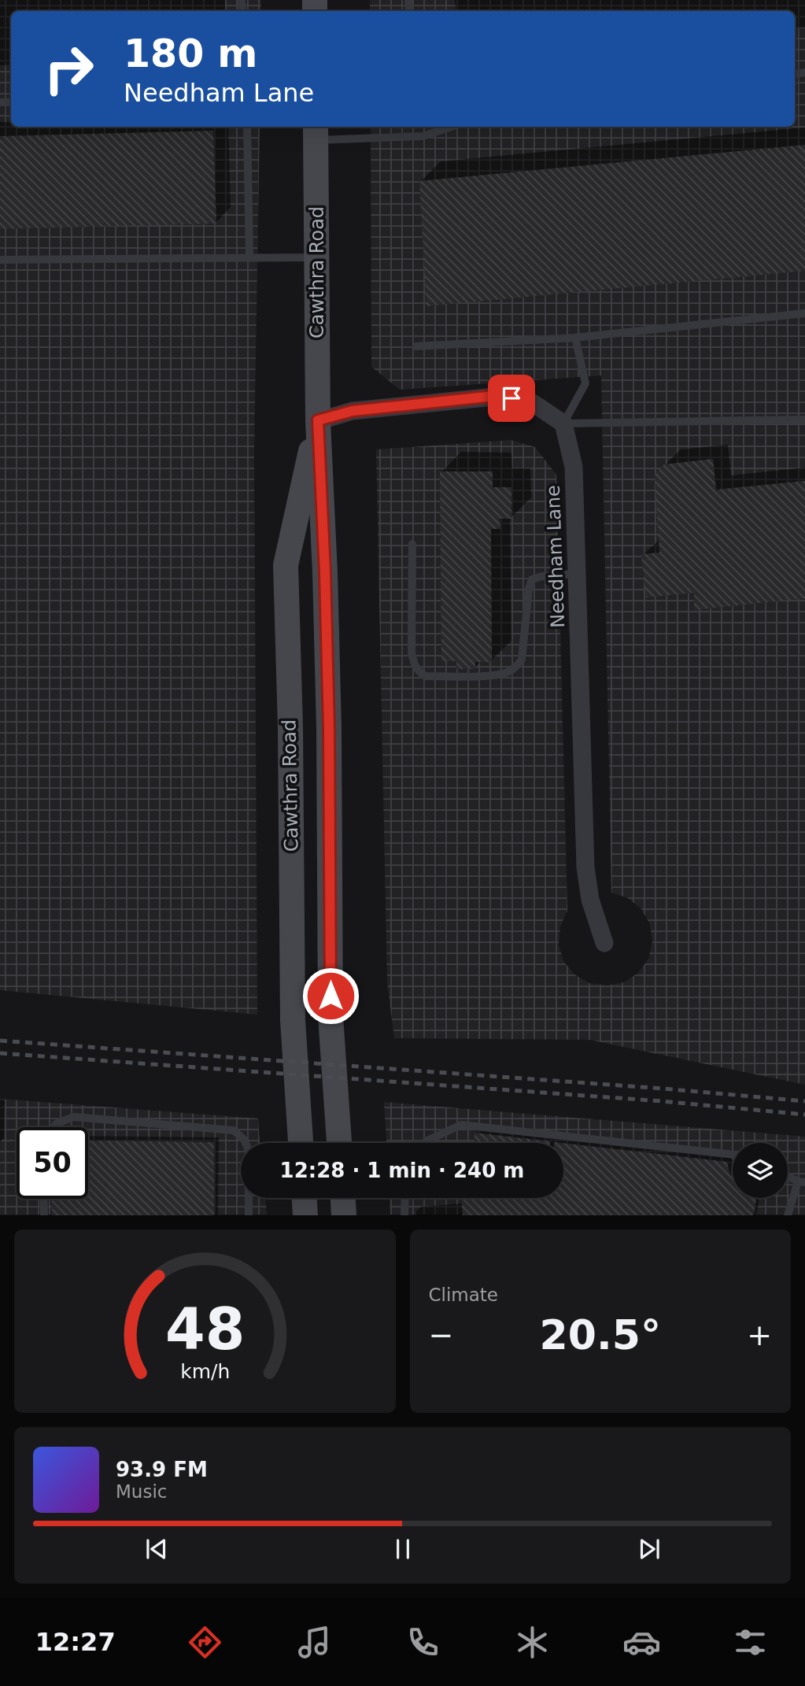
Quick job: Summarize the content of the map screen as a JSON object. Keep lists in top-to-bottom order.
{
  "streets": {
    "main road": ["Cawthra Road"],
    "street": ["Needham Lane"]
  },
  "page": {
    "turn": ["180 m", "Needham Lane"],
    "limit": "50",
    "trip": "12:28 · 1 min · 240 m",
    "tile": "Climate",
    "heat": ["−", "20.5°", "+"],
    "song": ["93.9 FM", "Music"],
    "tabs": "12:27",
    "gauge": ["48", "km/h"]
  }
}
